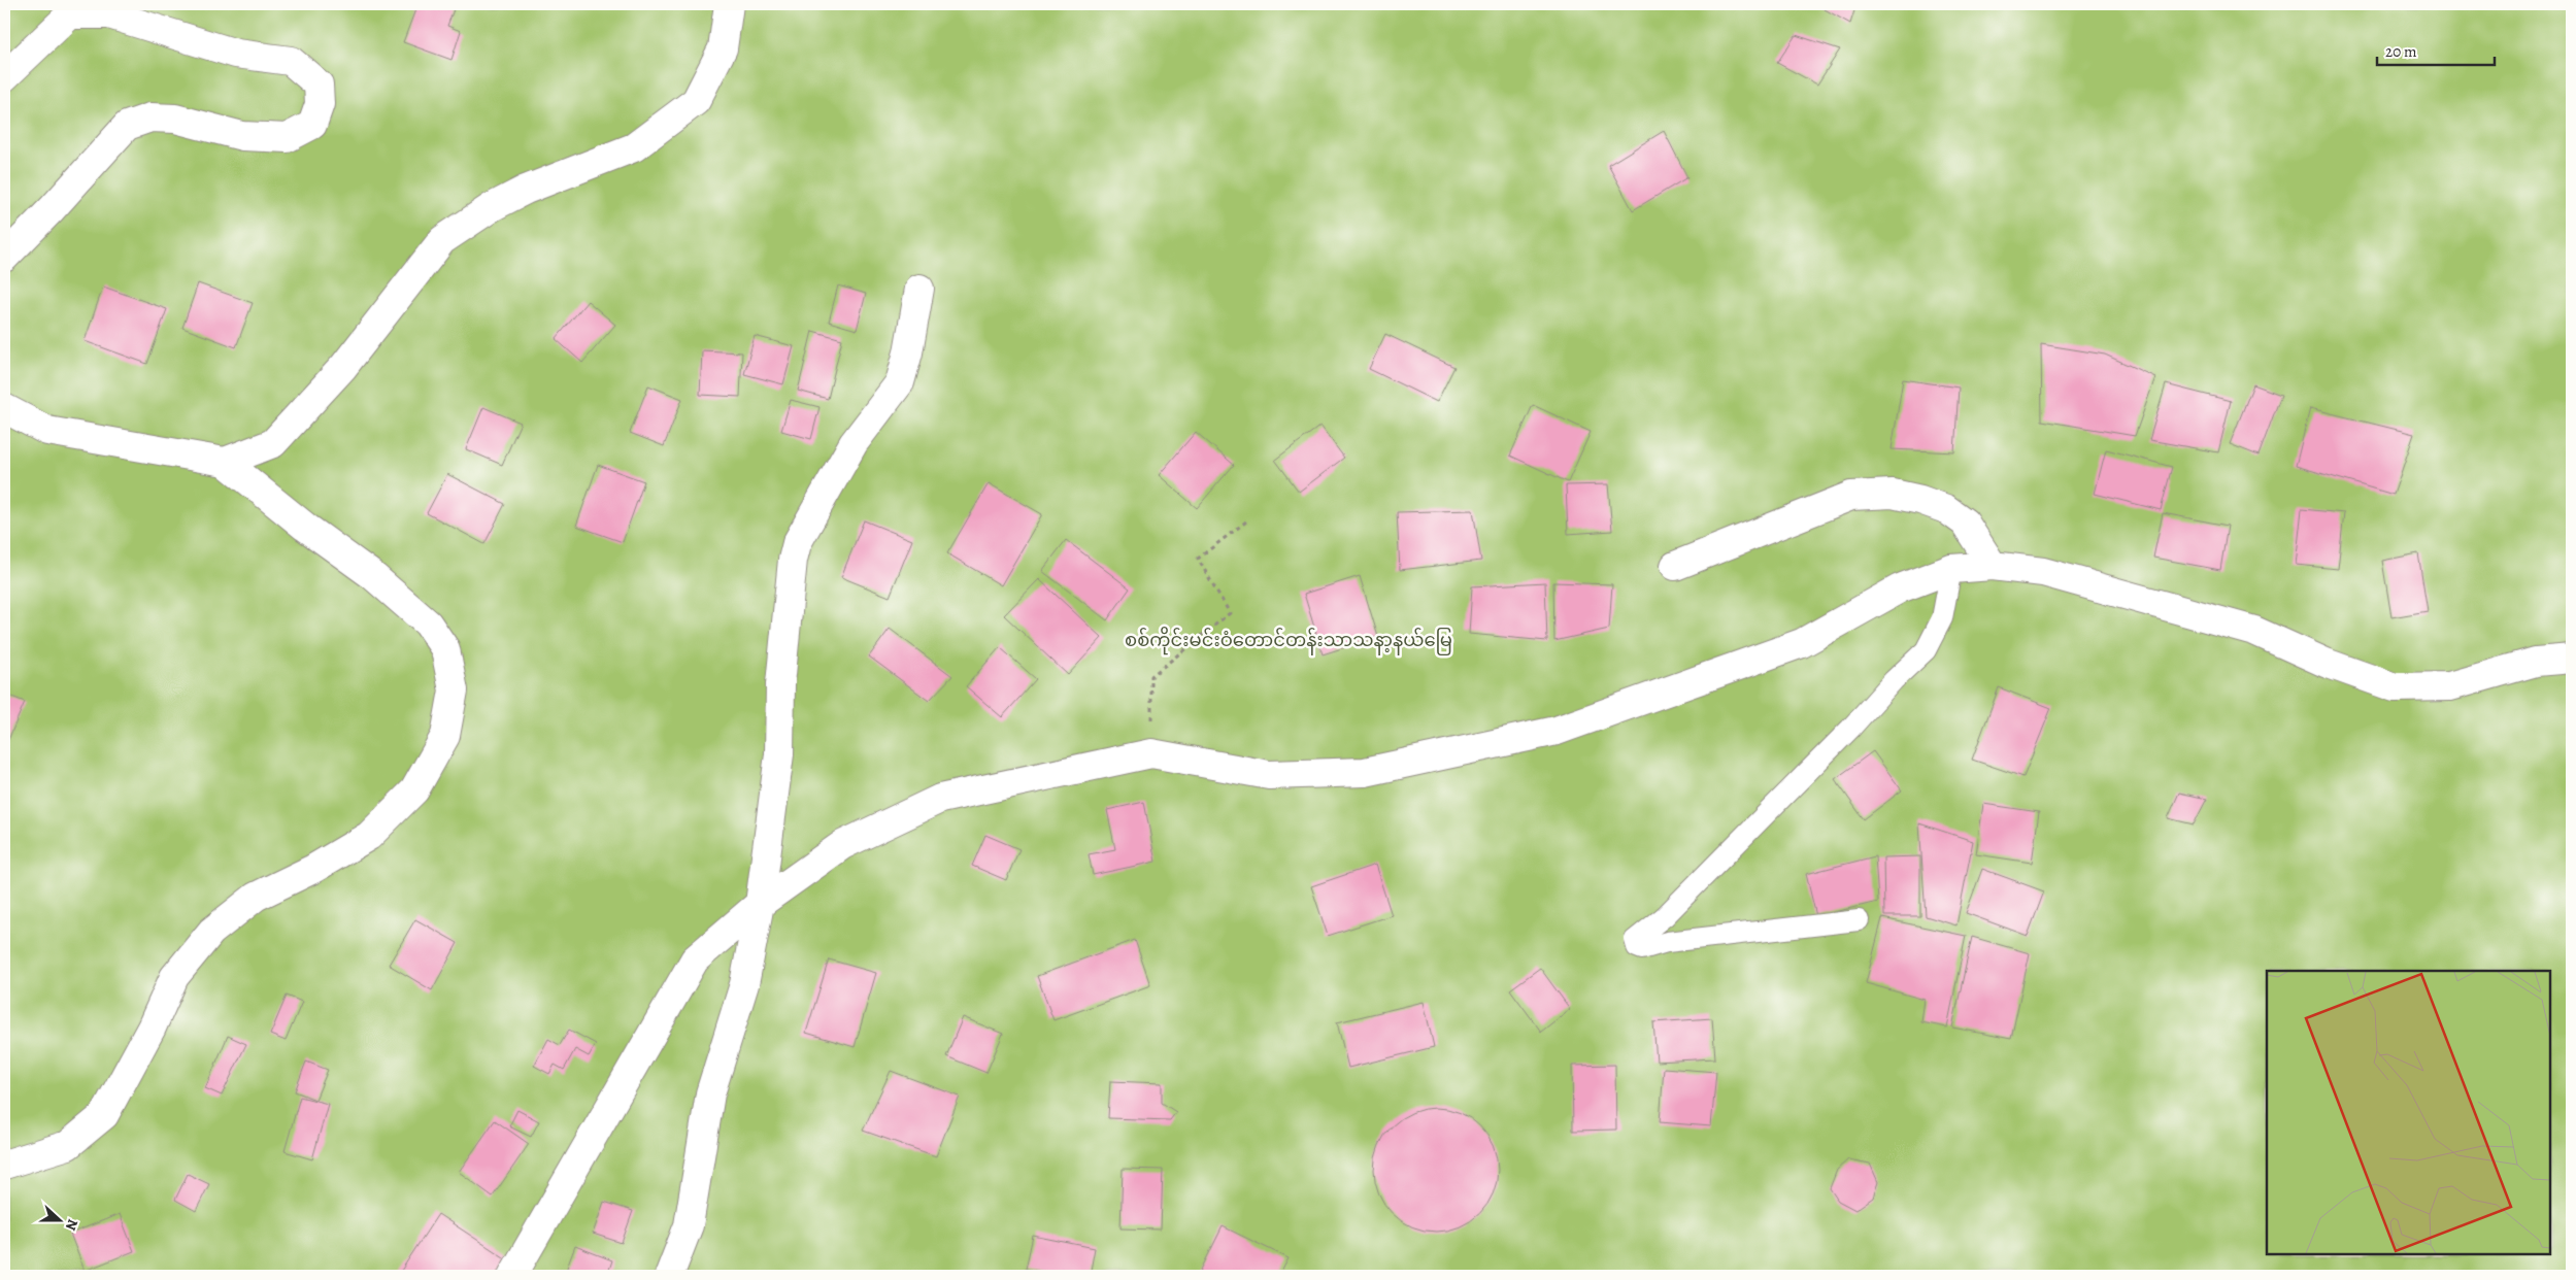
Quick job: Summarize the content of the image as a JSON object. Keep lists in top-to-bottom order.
{
  "parks": ["စစ်ကိုင်းမင်းဝံတောင်တန်းသာသနာ့နယ်မြေ"],
  "scale_bar": "20 m",
  "north": "right"
}
